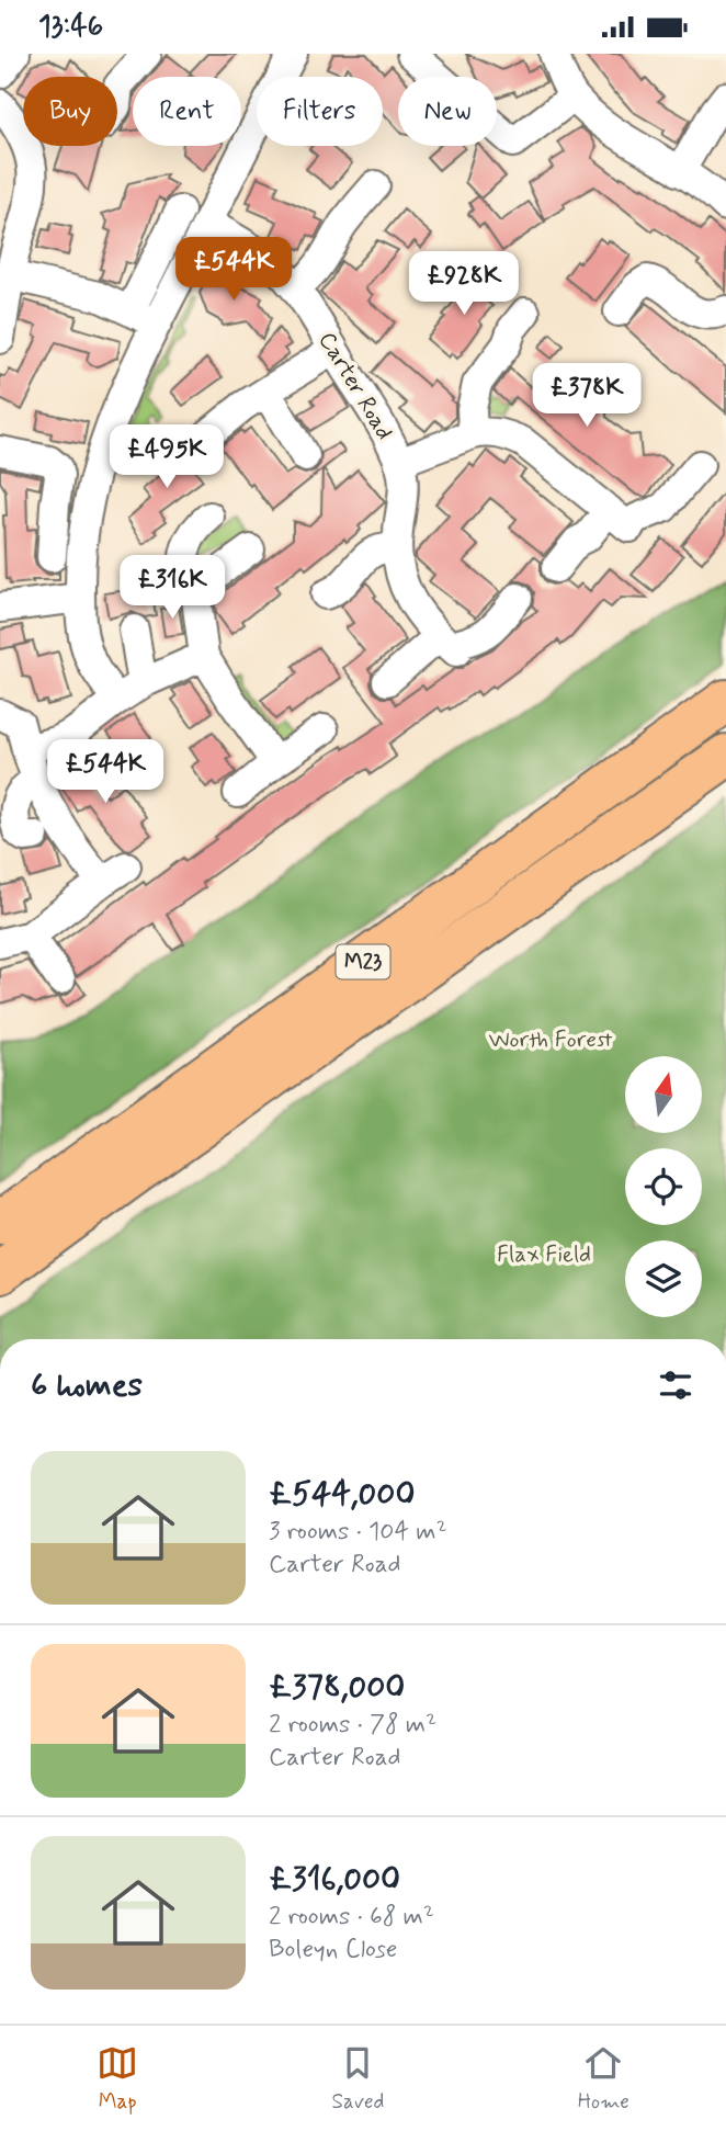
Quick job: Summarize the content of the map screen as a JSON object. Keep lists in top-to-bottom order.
{
  "streets": {
    "highway": ["M23"],
    "street": ["Carter Road"]
  },
  "parks": ["Worth Forest", "Flax Field"],
  "north": "top",
  "page": {
    "status": "13:46",
    "chip": [
      "Buy",
      "Rent",
      "Filters",
      "New"
    ],
    "price": [
      "£544K",
      "£928K",
      "£378K",
      "£495K",
      "£316K",
      "£544K"
    ],
    "heading": "6 homes",
    "list": [
      {
        "name": "£544,000",
        "note": "3 rooms · 104 m² · Carter Road"
      },
      {
        "name": "£378,000",
        "note": "2 rooms · 78 m² · Carter Road"
      },
      {
        "name": "£316,000",
        "note": "2 rooms · 68 m² · Boleyn Close"
      }
    ],
    "tabs": ["Map", "Saved", "Home"]
  }
}
